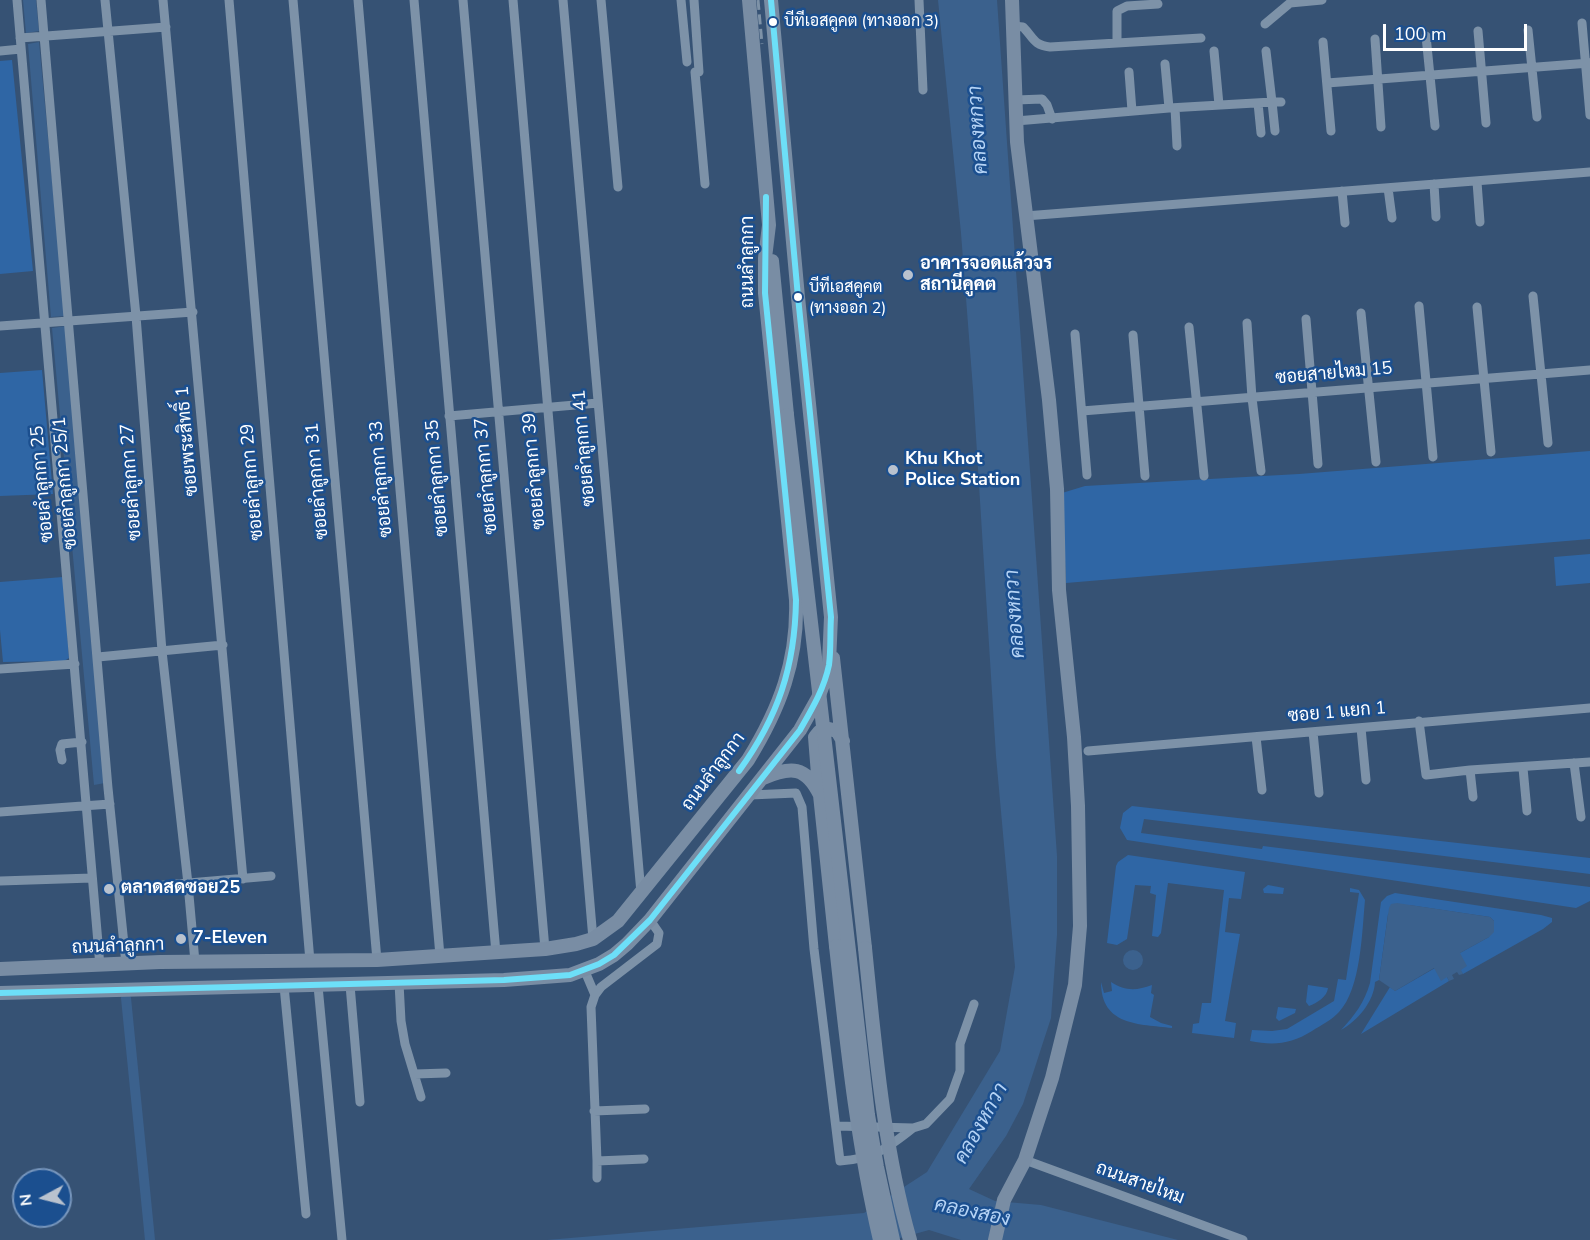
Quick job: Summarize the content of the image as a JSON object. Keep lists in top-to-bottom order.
{
  "streets": {
    "main road": ["ถนนลำลูกกา"],
    "street": [
      "ซอยสายไหม 15",
      "ซอยพระสิทธิ์ 1",
      "ซอยลำลูกกา 41",
      "ซอยลำลูกกา 39",
      "ซอยลำลูกกา 37",
      "ซอยลำลูกกา 35",
      "ซอยลำลูกกา 33",
      "ซอยลำลูกกา 31",
      "ซอยลำลูกกา 27",
      "ซอยลำลูกกา 29",
      "ซอยลำลูกกา 25/1",
      "ซอยลำลูกกา 25",
      "ซอย 1 แยก 1",
      "ถนนสายไหม"
    ]
  },
  "crossings": [
    ["ถนนลำลูกกา", "ซอยลำลูกกา 41"],
    ["ถนนลำลูกกา", "ซอยลำลูกกา 39"],
    ["ถนนลำลูกกา", "ซอยลำลูกกา 37"],
    ["ถนนลำลูกกา", "ซอยลำลูกกา 35"],
    ["ถนนลำลูกกา", "ซอยลำลูกกา 33"],
    ["ถนนลำลูกกา", "ซอยลำลูกกา 31"],
    ["ถนนลำลูกกา", "ซอยลำลูกกา 27"],
    ["ถนนลำลูกกา", "ซอยลำลูกกา 29"],
    ["ถนนลำลูกกา", "ซอยลำลูกกา 25/1"],
    ["ถนนลำลูกกา", "ซอยลำลูกกา 25"]
  ],
  "water": ["คลองหกวา", "คลองสอง"],
  "places": [
    "บีทีเอสคูคต (ทางออก 3)",
    "อาคารจอดแล้วจร สถานีคูคต",
    "บีทีเอสคูคต (ทางออก 2)",
    "Khu Khot Police Station",
    "ตลาดสดซอย25",
    "7-Eleven"
  ],
  "scale_bar": "100 m",
  "north": "left"
}
